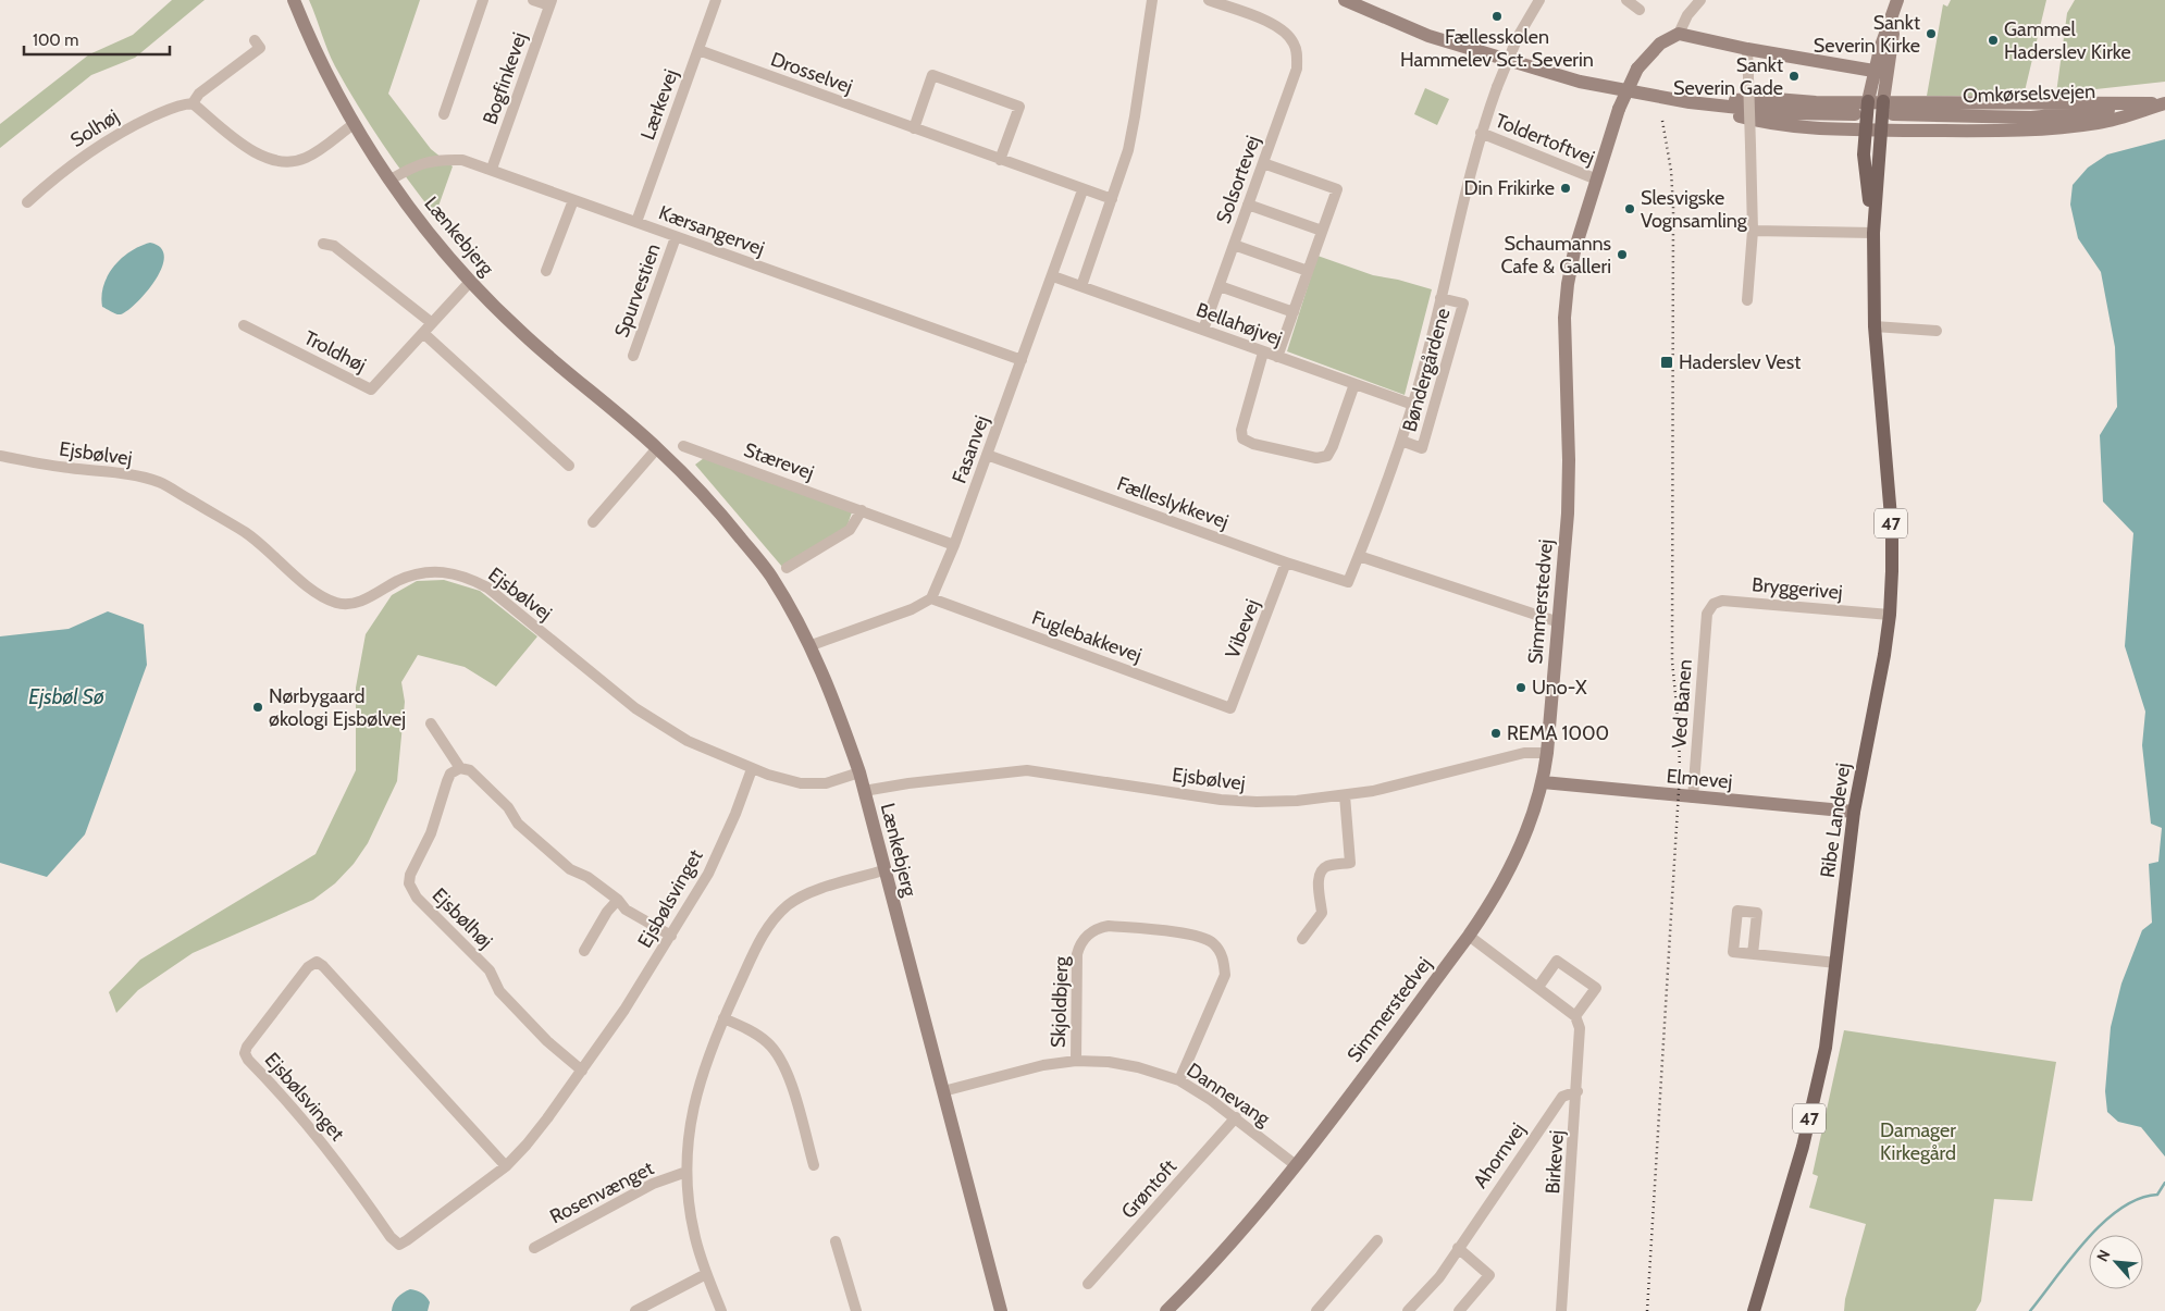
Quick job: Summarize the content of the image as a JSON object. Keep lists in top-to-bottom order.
{
  "streets": {
    "main road": ["47", "Ribe Landevej"],
    "street": [
      "Drosselvej",
      "Bogfinkevej",
      "Omkørselsvejen",
      "Lærkevej",
      "Solhøj",
      "Toldertoftvej",
      "Solsortevej",
      "Kærsangervej",
      "Lænkebjerg",
      "Spurvestien",
      "Bellahøjvej",
      "Troldhøj",
      "Bøndergårdene",
      "Fasanvej",
      "Ejsbølvej",
      "Stærevej",
      "Fælleslykkevej",
      "Bryggerivej",
      "Simmerstedvej",
      "Vibevej",
      "Fuglebakkevej",
      "Ved Banen",
      "Elmevej",
      "Ejsbølsvinget",
      "Ejsbølhøj",
      "Skjoldbjerg",
      "Dannevang",
      "Ahornvej",
      "Birkevej",
      "Grøntoft",
      "Rosenvænget"
    ]
  },
  "crossings": [
    ["Drosselvej", "Lærkevej"],
    ["Drosselvej", "Fasanvej"],
    ["Bogfinkevej", "Kærsangervej"],
    ["Lærkevej", "Kærsangervej"],
    ["Toldertoftvej", "Bøndergårdene"],
    ["Toldertoftvej", "Simmerstedvej"],
    ["Solsortevej", "Bellahøjvej"],
    ["Kærsangervej", "Lænkebjerg"],
    ["Kærsangervej", "Spurvestien"],
    ["Kærsangervej", "Fasanvej"],
    ["Lænkebjerg", "Troldhøj"],
    ["Lænkebjerg", "Ejsbølvej"],
    ["Lænkebjerg", "Dannevang"],
    ["Bellahøjvej", "Bøndergårdene"],
    ["Bellahøjvej", "Fasanvej"],
    ["Bøndergårdene", "Fælleslykkevej"],
    ["Fasanvej", "Stærevej"],
    ["Fasanvej", "Fælleslykkevej"],
    ["Fasanvej", "Fuglebakkevej"],
    ["Ejsbølvej", "Simmerstedvej"],
    ["Ejsbølvej", "Ejsbølsvinget"],
    ["Fælleslykkevej", "Vibevej"],
    ["Bryggerivej", "Ved Banen"],
    ["Bryggerivej", "Ribe Landevej"],
    ["Simmerstedvej", "Elmevej"],
    ["Simmerstedvej", "Dannevang"],
    ["Vibevej", "Fuglebakkevej"],
    ["Ved Banen", "Elmevej"],
    ["Elmevej", "Ribe Landevej"],
    ["Ejsbølsvinget", "Ejsbølhøj"],
    ["Skjoldbjerg", "Dannevang"],
    ["Dannevang", "Grøntoft"],
    ["Ahornvej", "Birkevej"]
  ],
  "water": ["Ejsbøl Sø"],
  "parks": ["Damager Kirkegård"],
  "places": {
    "other": [
      "Fællesskolen Hammelev Sct. Severin",
      "Sankt Severin Kirke",
      "Gammel Haderslev Kirke",
      "Sankt Severin Gade",
      "Din Frikirke",
      "Slesvigske Vognsamling",
      "Schaumanns Cafe & Galleri",
      "Uno-X",
      "Nørbygaard økologi Ejsbølvej",
      "REMA 1000"
    ],
    "transit": ["Haderslev Vest"]
  },
  "scale_bar": "100 m",
  "north": "top left"
}
